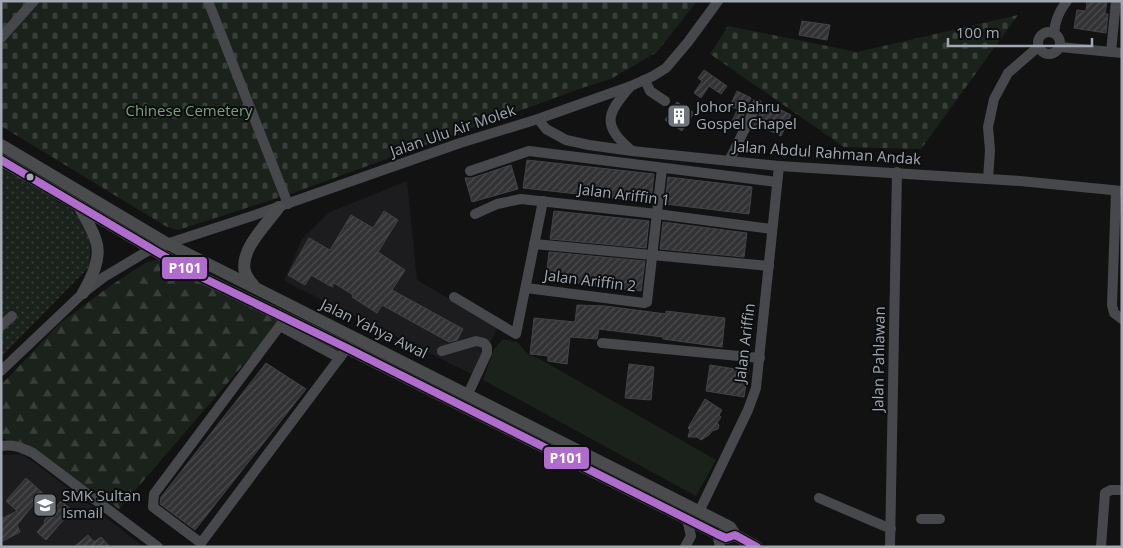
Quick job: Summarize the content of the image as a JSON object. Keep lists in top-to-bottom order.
{
  "streets": {
    "main road": ["Jalan Yahya Awal"],
    "street": [
      "Jalan Ulu Air Molek",
      "Jalan Abdul Rahman Andak",
      "Jalan Ariffin 1",
      "Jalan Ariffin 2",
      "Jalan Ariffin",
      "Jalan Pahlawan"
    ]
  },
  "crossings": [
    ["Jalan Ulu Air Molek", "Jalan Abdul Rahman Andak"],
    ["Jalan Ulu Air Molek", "Jalan Yahya Awal"],
    ["Jalan Abdul Rahman Andak", "Jalan Ariffin"],
    ["Jalan Abdul Rahman Andak", "Jalan Pahlawan"],
    ["Jalan Ariffin 1", "Jalan Ariffin"],
    ["Jalan Yahya Awal", "Jalan Ariffin"]
  ],
  "parks": ["Chinese Cemetery"],
  "places": {
    "building": ["Johor Bahru Gospel Chapel"],
    "school or university": ["SMK Sultan Ismail"]
  },
  "lines": ["transit line P101"],
  "scale_bar": "100 m"
}
